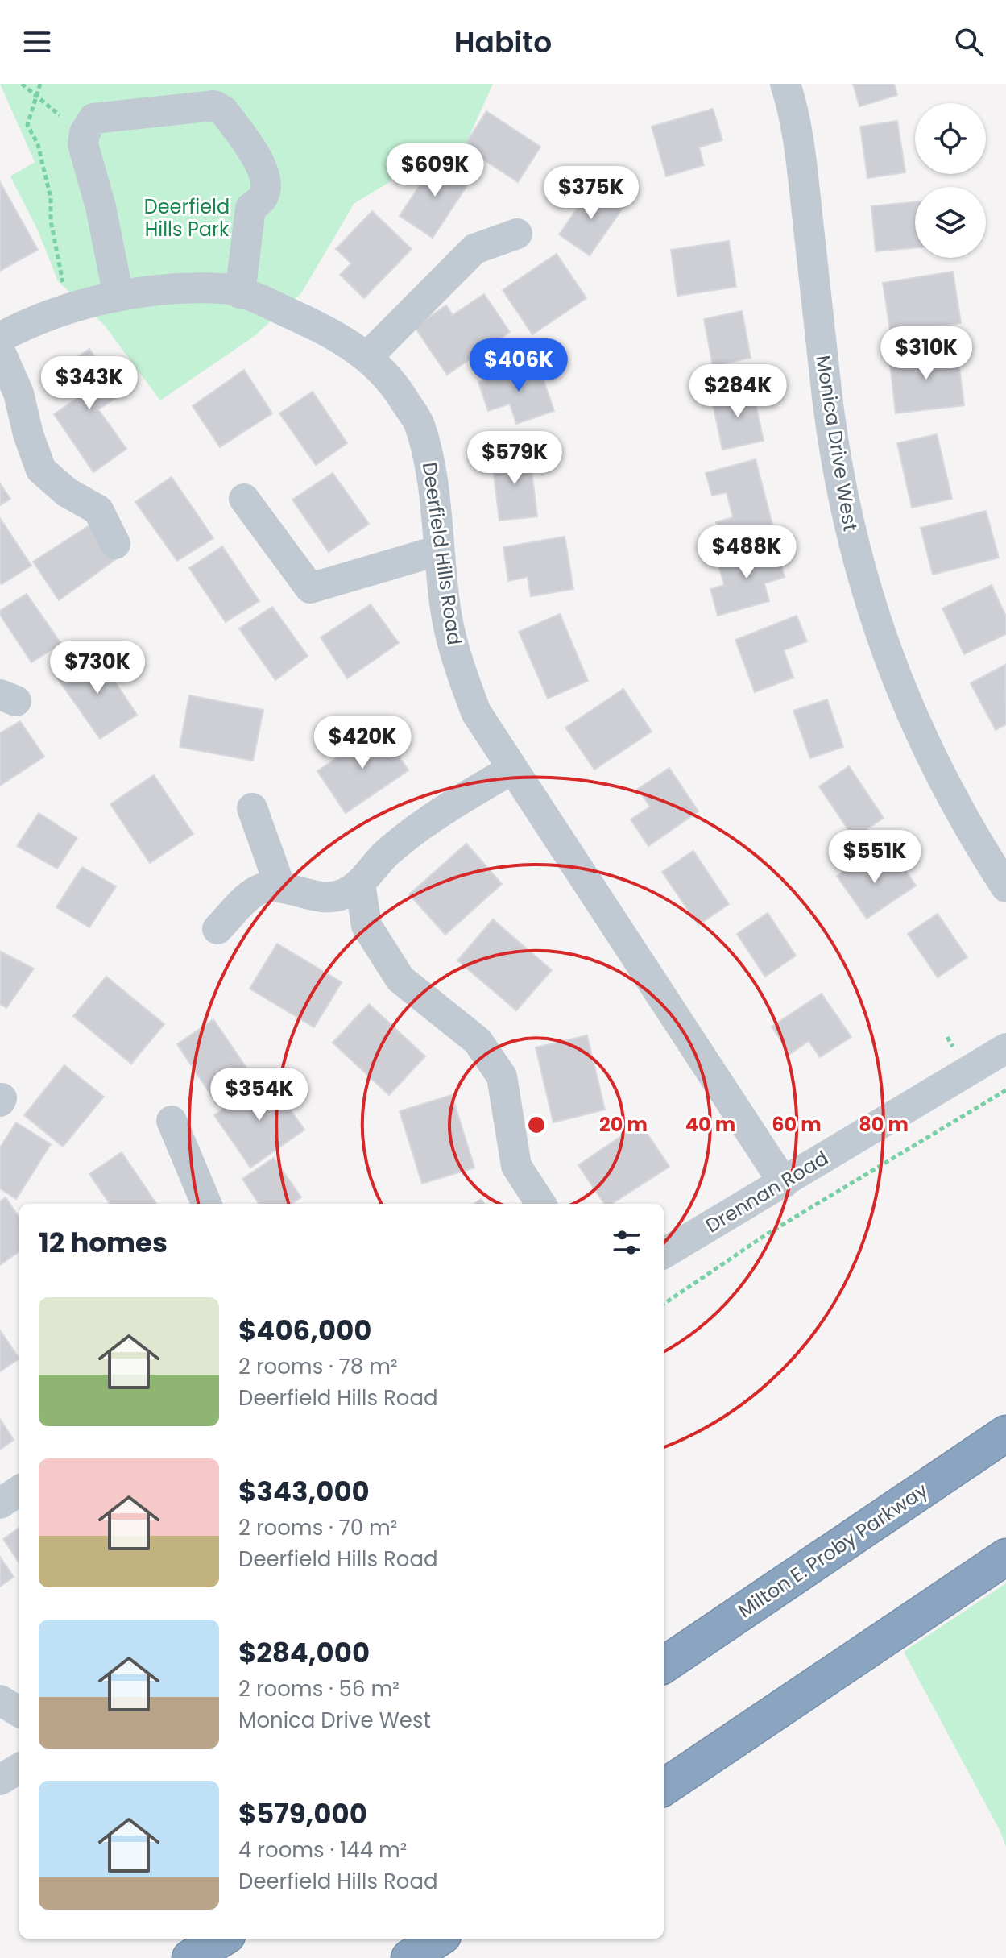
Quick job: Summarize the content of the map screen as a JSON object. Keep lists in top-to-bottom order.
{
  "streets": {
    "highway": ["Milton E. Proby Parkway"],
    "street": ["Monica Drive West", "Deerfield Hills Road", "Drennan Road"]
  },
  "crossings": [
    ["Deerfield Hills Road", "Drennan Road"]
  ],
  "parks": ["Deerfield Hills Park"],
  "page": {
    "header": "Habito",
    "price": [
      "$609K",
      "$375K",
      "$310K",
      "$406K",
      "$343K",
      "$284K",
      "$579K",
      "$488K",
      "$730K",
      "$420K",
      "$551K",
      "$354K"
    ],
    "heading": "12 homes",
    "list": [
      {
        "name": "$406,000",
        "note": "2 rooms · 78 m² · Deerfield Hills Road"
      },
      {
        "name": "$343,000",
        "note": "2 rooms · 70 m² · Deerfield Hills Road"
      },
      {
        "name": "$284,000",
        "note": "2 rooms · 56 m² · Monica Drive West"
      },
      {
        "name": "$579,000",
        "note": "4 rooms · 144 m² · Deerfield Hills Road"
      }
    ]
  },
  "rings": [
    "20 m",
    "40 m",
    "60 m",
    "80 m"
  ]
}
